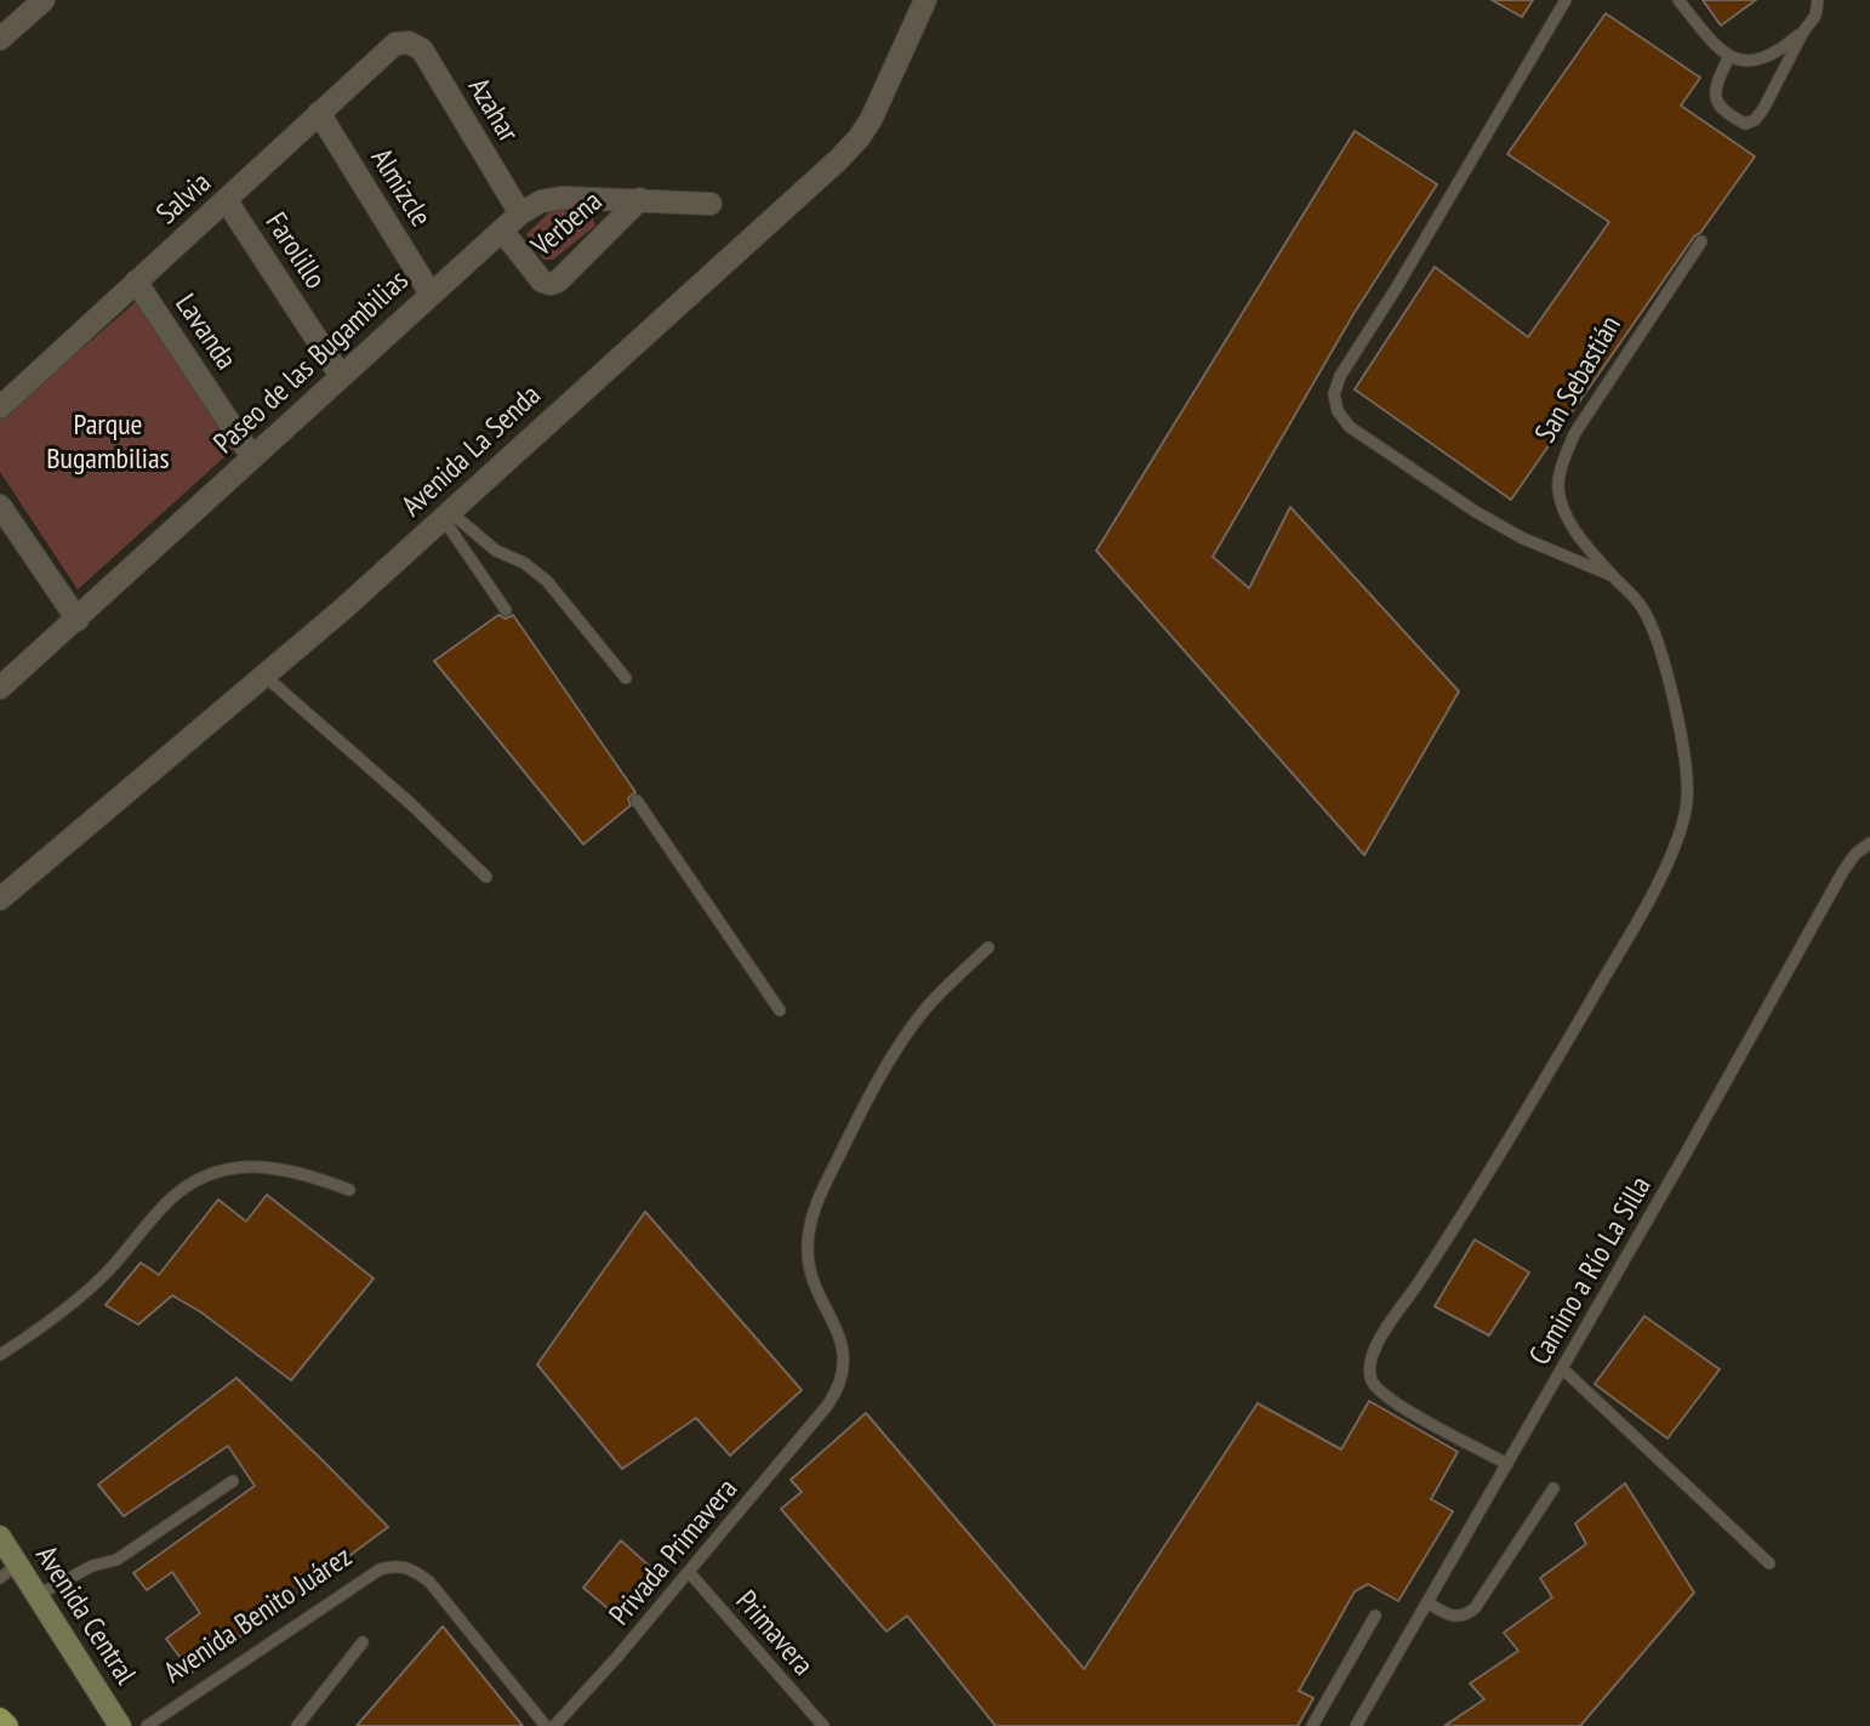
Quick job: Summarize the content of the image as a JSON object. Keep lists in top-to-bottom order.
{
  "streets": {
    "main road": ["Avenida Central"],
    "street": [
      "Azahar",
      "Almizcle",
      "Salvia",
      "Verbena",
      "Farolillo",
      "Lavanda",
      "Paseo de las Bugambilias",
      "Avenida La Senda"
    ],
    "lane": [
      "San Sebastián",
      "Camino a Río La Silla",
      "Privada Primavera",
      "Avenida Benito Juárez",
      "Primavera"
    ]
  },
  "crossings": [
    ["Azahar", "Salvia"],
    ["Azahar", "Paseo de las Bugambilias"],
    ["Almizcle", "Salvia"],
    ["Almizcle", "Paseo de las Bugambilias"],
    ["Salvia", "Farolillo"],
    ["Salvia", "Lavanda"],
    ["Verbena", "Paseo de las Bugambilias"],
    ["Farolillo", "Paseo de las Bugambilias"],
    ["Lavanda", "Paseo de las Bugambilias"],
    ["San Sebastián", "Camino a Río La Silla"],
    ["Privada Primavera", "Primavera"]
  ],
  "parks": ["Parque Bugambilias"]
}
